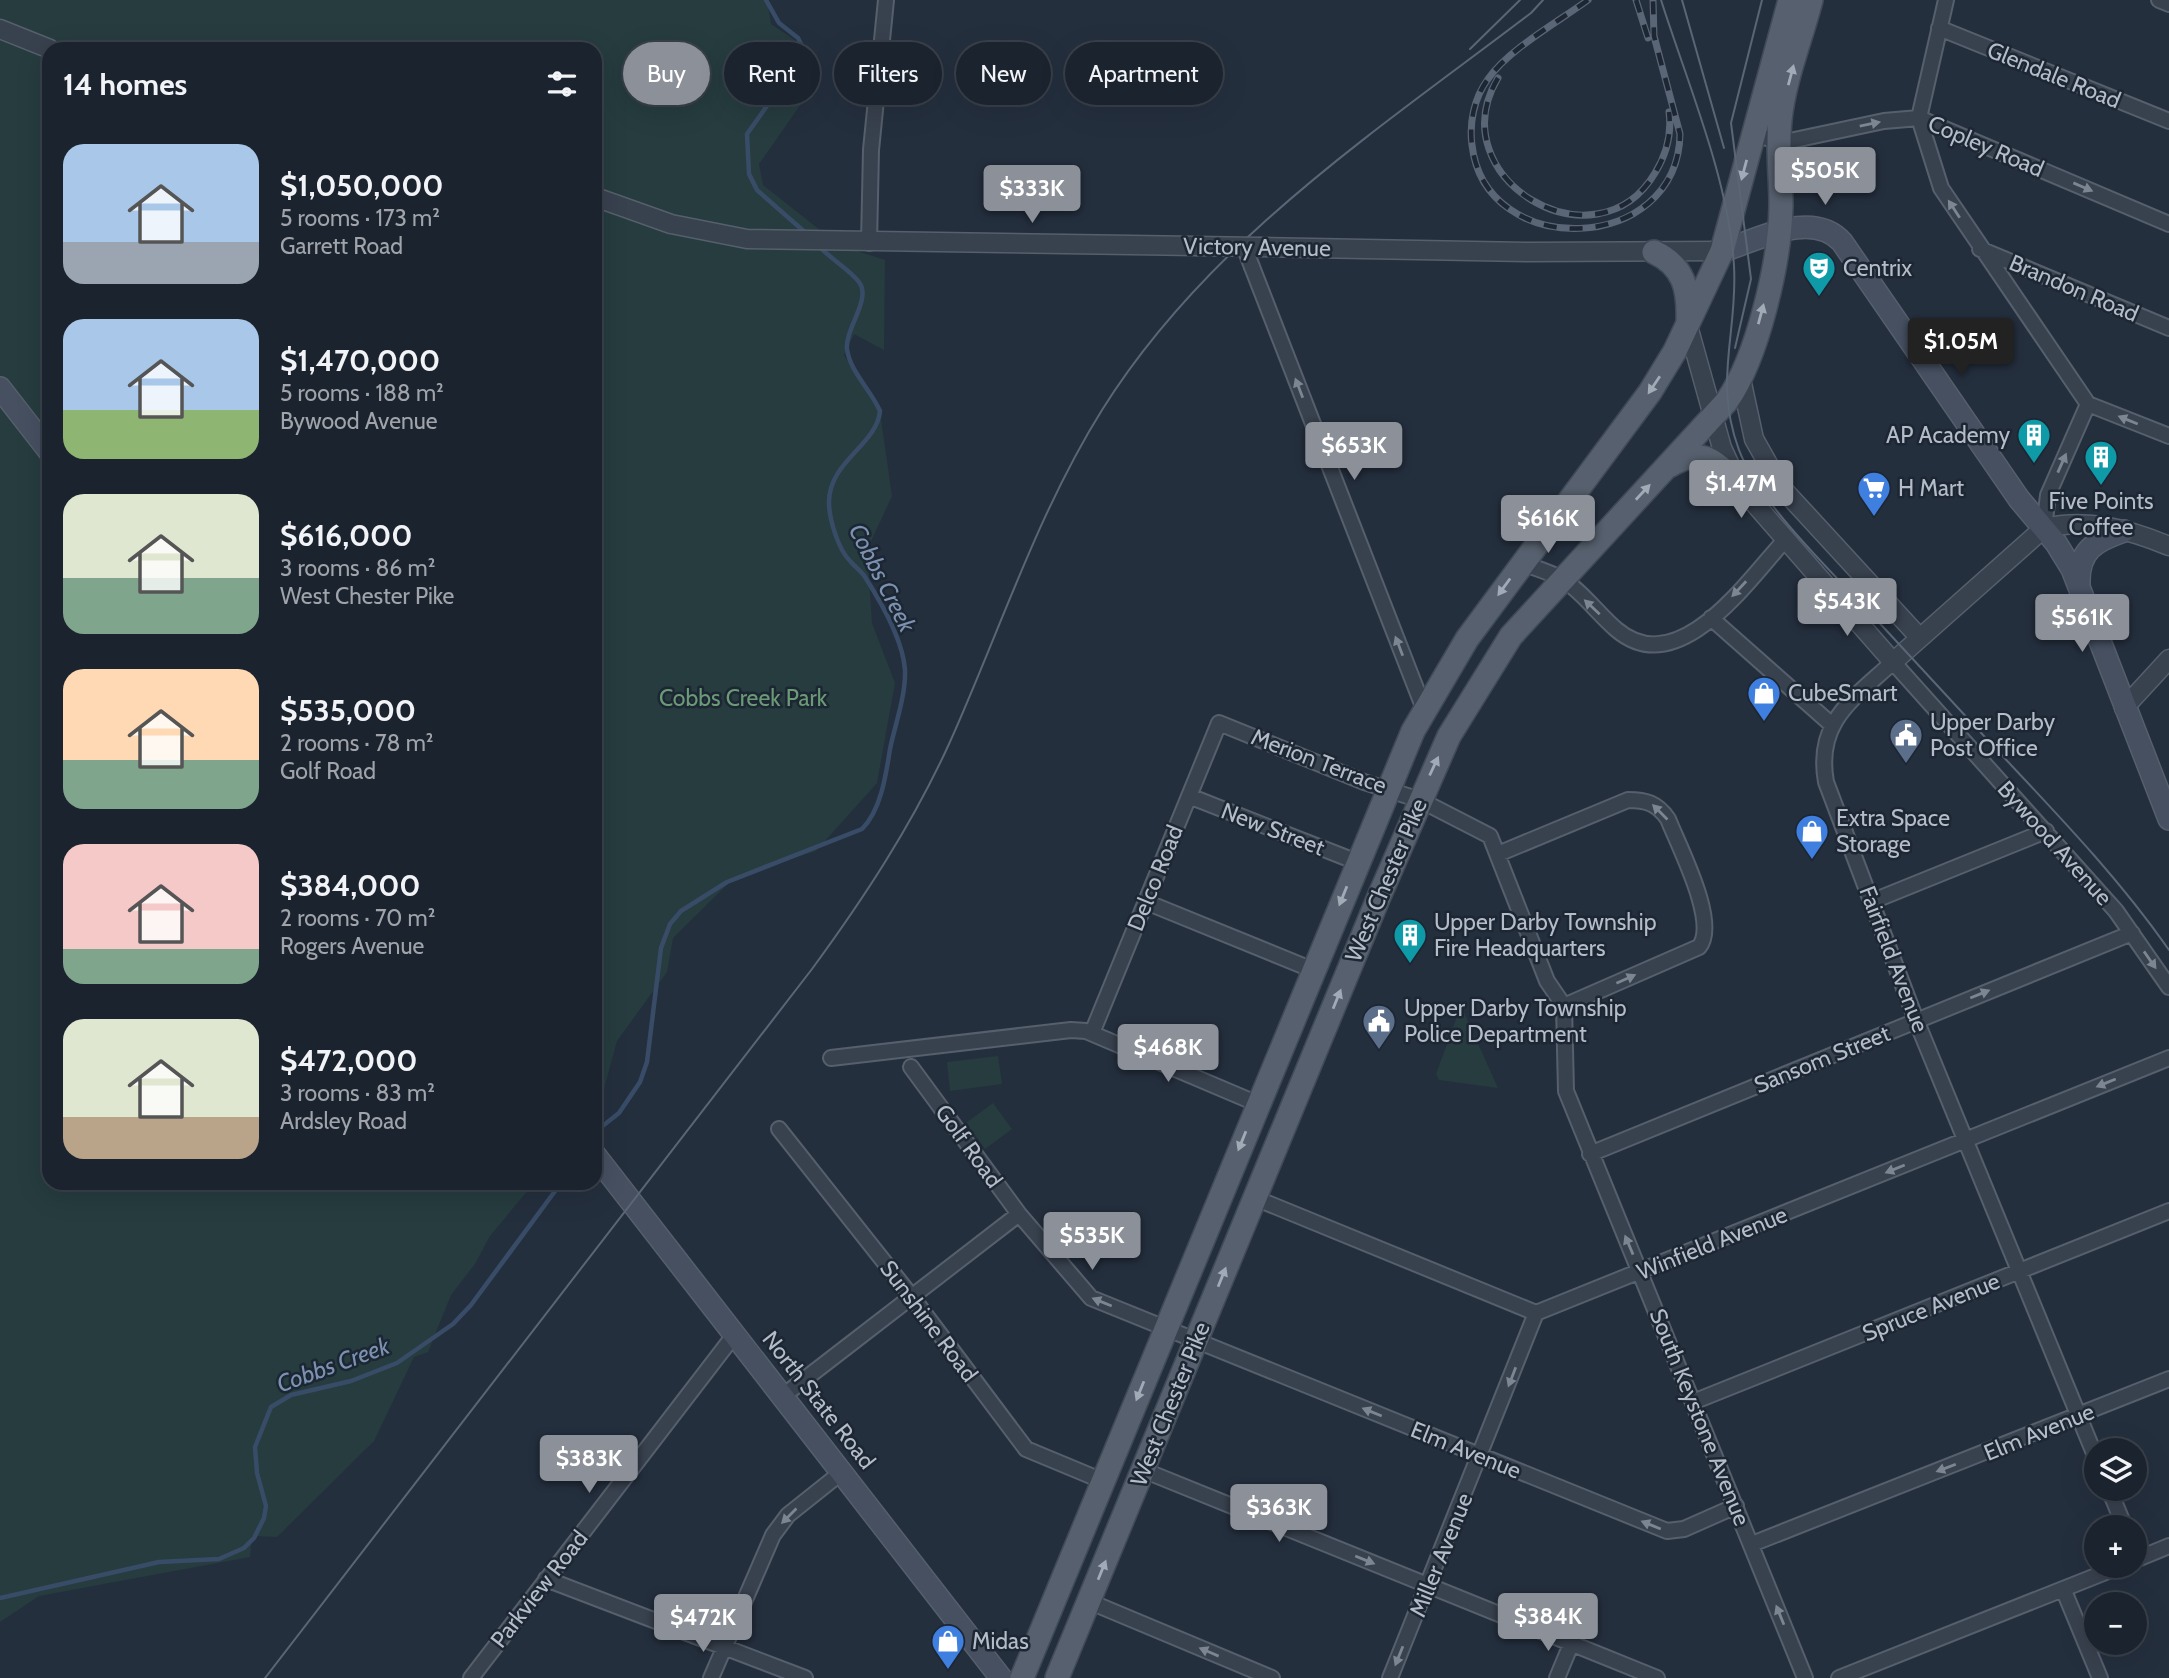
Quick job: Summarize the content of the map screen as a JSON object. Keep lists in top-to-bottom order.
{
  "streets": {
    "main road": ["West Chester Pike", "North State Road"],
    "street": [
      "Glendale Road",
      "Copley Road",
      "Victory Avenue",
      "Brandon Road",
      "Merion Terrace",
      "New Street",
      "Bywood Avenue",
      "Delco Road",
      "Fairfield Avenue",
      "Sansom Street",
      "Golf Road",
      "Winfield Avenue",
      "Spruce Avenue",
      "Sunshine Road",
      "South Keystone Avenue",
      "Elm Avenue",
      "Miller Avenue",
      "Parkview Road"
    ]
  },
  "crossings": [
    ["Copley Road", "West Chester Pike"],
    ["Victory Avenue", "West Chester Pike"],
    ["Merion Terrace", "Delco Road"],
    ["Merion Terrace", "West Chester Pike"],
    ["New Street", "Delco Road"],
    ["New Street", "West Chester Pike"],
    ["Bywood Avenue", "West Chester Pike"],
    ["Bywood Avenue", "Fairfield Avenue"],
    ["Bywood Avenue", "Sansom Street"],
    ["West Chester Pike", "Golf Road"],
    ["West Chester Pike", "Sunshine Road"],
    ["West Chester Pike", "Elm Avenue"],
    ["Fairfield Avenue", "Sansom Street"],
    ["Fairfield Avenue", "Winfield Avenue"],
    ["Fairfield Avenue", "Spruce Avenue"],
    ["Fairfield Avenue", "Elm Avenue"],
    ["Sansom Street", "South Keystone Avenue"],
    ["Golf Road", "Elm Avenue"],
    ["Winfield Avenue", "South Keystone Avenue"],
    ["Winfield Avenue", "Miller Avenue"],
    ["Spruce Avenue", "South Keystone Avenue"],
    ["North State Road", "Parkview Road"],
    ["South Keystone Avenue", "Elm Avenue"],
    ["Elm Avenue", "Miller Avenue"]
  ],
  "one_way": [
    "Copley Road",
    "Sansom Street",
    "Golf Road",
    "Winfield Avenue",
    "South Keystone Avenue",
    "Elm Avenue",
    "Miller Avenue"
  ],
  "water": ["Cobbs Creek"],
  "parks": ["Cobbs Creek Park"],
  "places": {
    "theatre": ["Centrix"],
    "building": ["AP Academy", "Five Points Coffee", "Upper Darby Township Fire Headquarters"],
    "supermarket": ["H Mart"],
    "shop": ["CubeSmart", "Extra Space Storage", "Midas"],
    "public building": ["Upper Darby Post Office", "Upper Darby Township Police Department"]
  },
  "page": {
    "chip": [
      "Buy",
      "Rent",
      "Filters",
      "New",
      "Apartment"
    ],
    "heading": "14 homes",
    "list": [
      {
        "name": "$1,050,000",
        "note": "5 rooms · 173 m² · Garrett Road"
      },
      {
        "name": "$1,470,000",
        "note": "5 rooms · 188 m² · Bywood Avenue"
      },
      {
        "name": "$616,000",
        "note": "3 rooms · 86 m² · West Chester Pike"
      },
      {
        "name": "$535,000",
        "note": "2 rooms · 78 m² · Golf Road"
      },
      {
        "name": "$384,000",
        "note": "2 rooms · 70 m² · Rogers Avenue"
      },
      {
        "name": "$472,000",
        "note": "3 rooms · 83 m² · Ardsley Road"
      }
    ],
    "price": [
      "$505K",
      "$333K",
      "$1.05M",
      "$653K",
      "$1.47M",
      "$616K",
      "$543K",
      "$561K",
      "$468K",
      "$535K",
      "$383K",
      "$363K",
      "$384K",
      "$472K"
    ],
    "map_buttons": ["+", "−"]
  }
}
